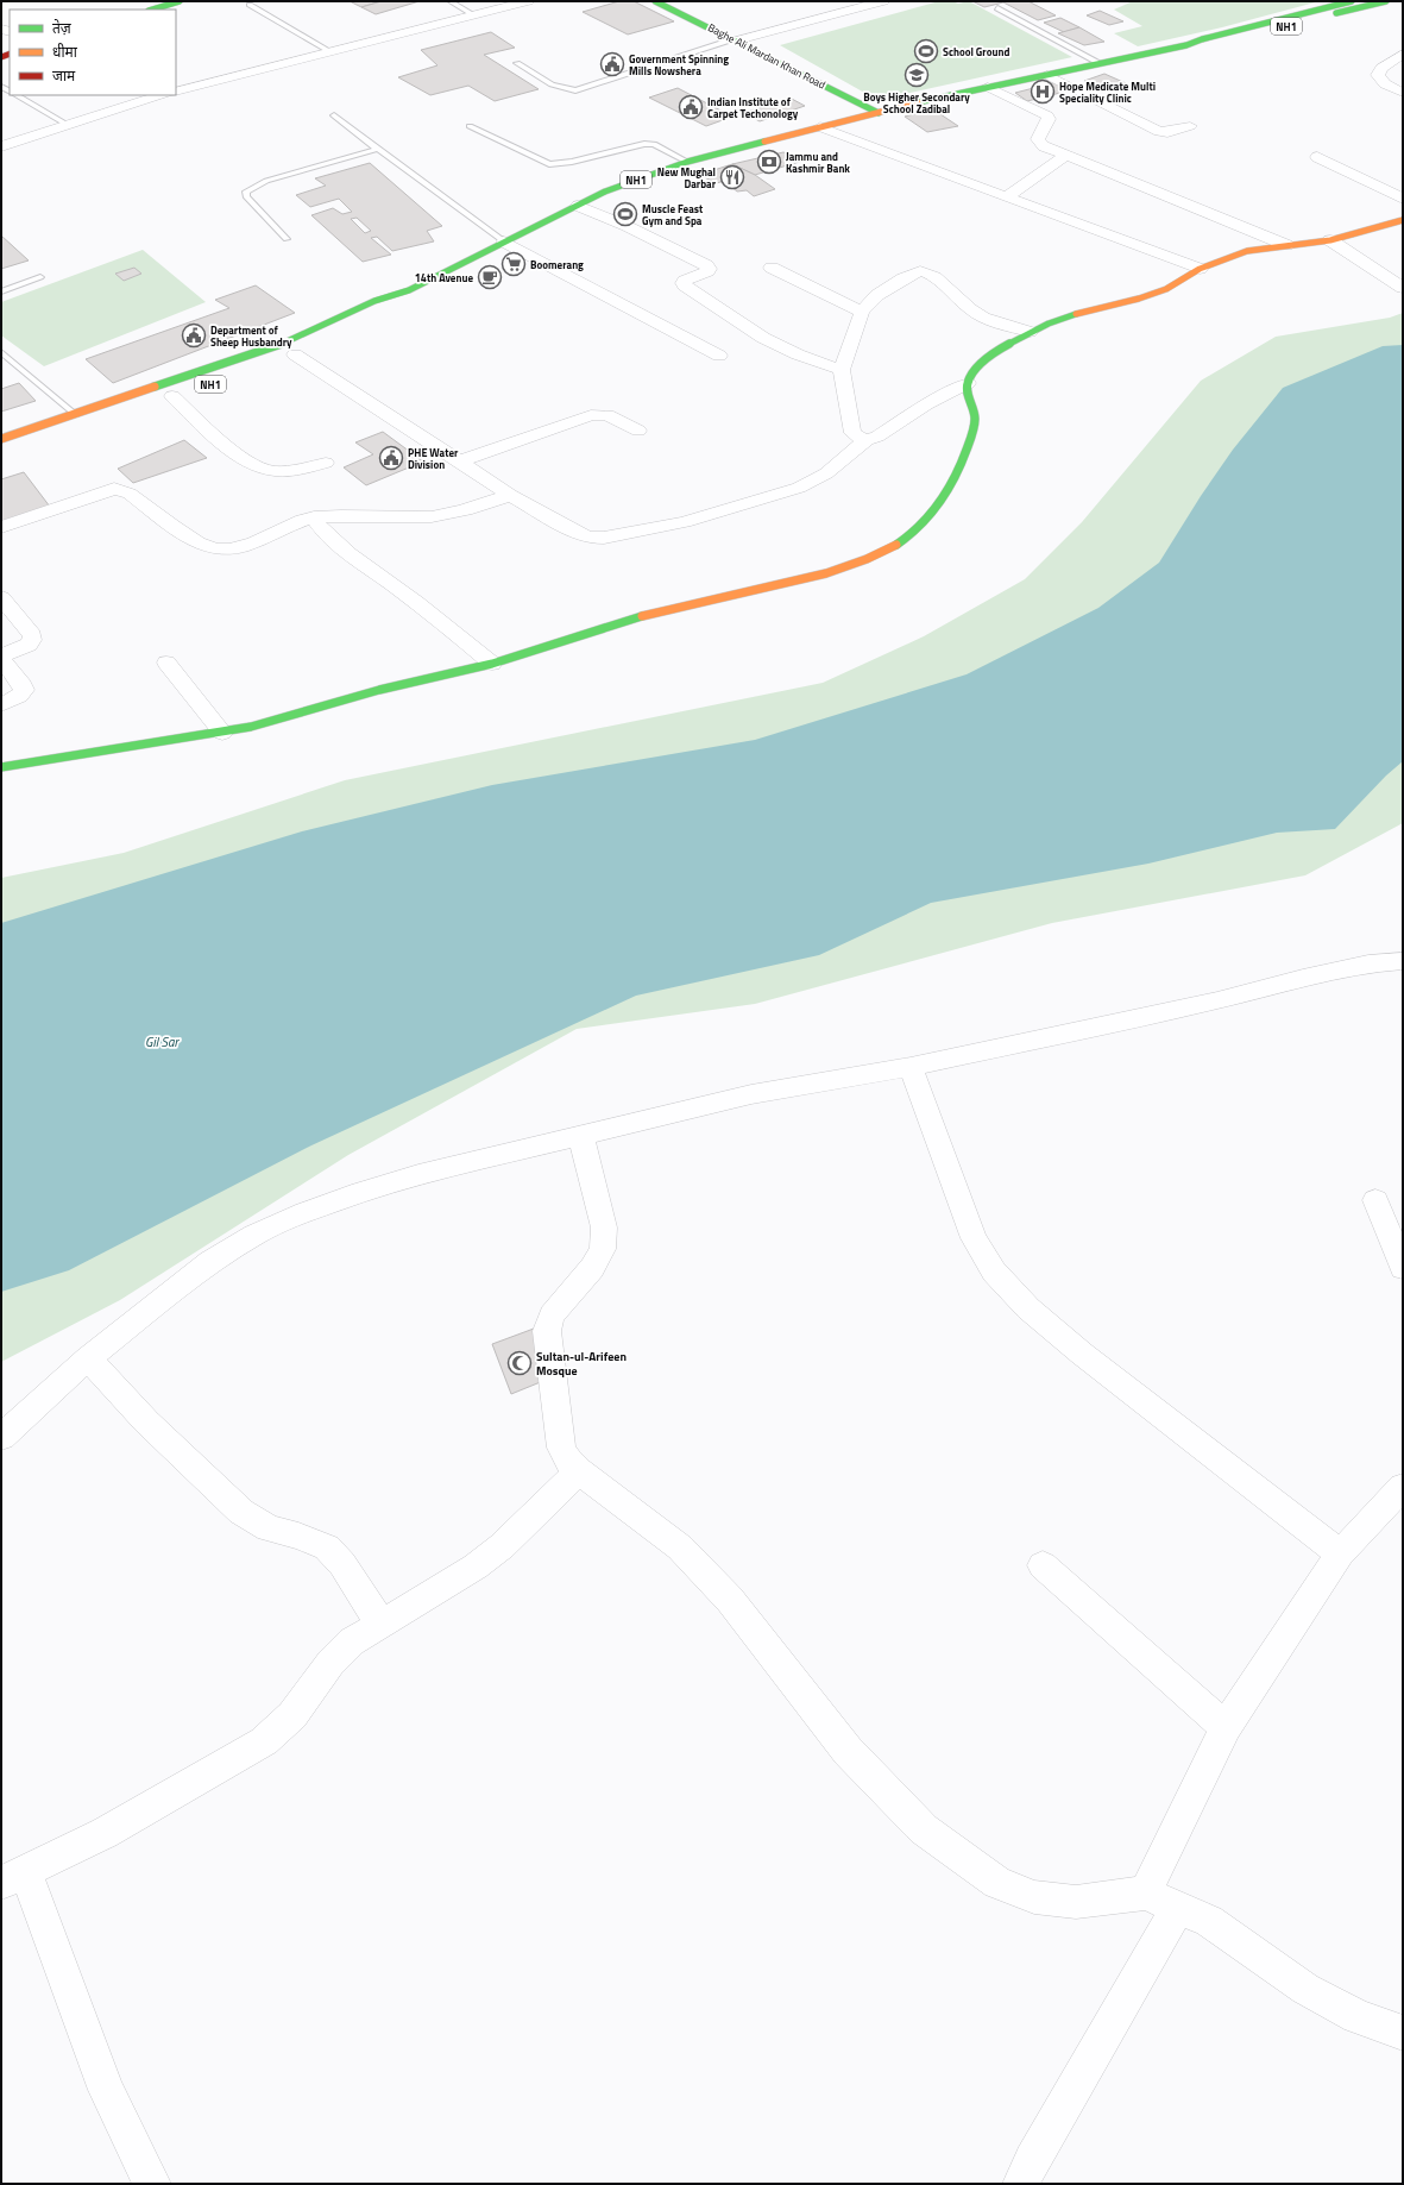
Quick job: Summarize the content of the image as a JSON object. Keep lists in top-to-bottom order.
{
  "streets": {
    "main road": ["NH1", "Baghe Ali Mardan Khan Road"]
  },
  "crossings": [
    ["NH1", "Baghe Ali Mardan Khan Road"]
  ],
  "water": ["Gil Sar"],
  "places": {
    "sports": ["School Ground", "Muscle Feast Gym and Spa"],
    "public building": [
      "Government Spinning Mills Nowshera",
      "Indian Institute of Carpet Techonology",
      "Department of Sheep Husbandry",
      "PHE Water Division"
    ],
    "school or university": ["Boys Higher Secondary School Zadibal"],
    "hospital": ["Hope Medicate Multi Speciality Clinic"],
    "bank": ["Jammu and Kashmir Bank"],
    "restaurant": ["New Mughal Darbar"],
    "supermarket": ["Boomerang"],
    "cafe": ["14th Avenue"],
    "mosque": ["Sultan-ul-Arifeen Mosque"]
  },
  "legend": ["तेज़", "धीमा", "जाम"]
}
